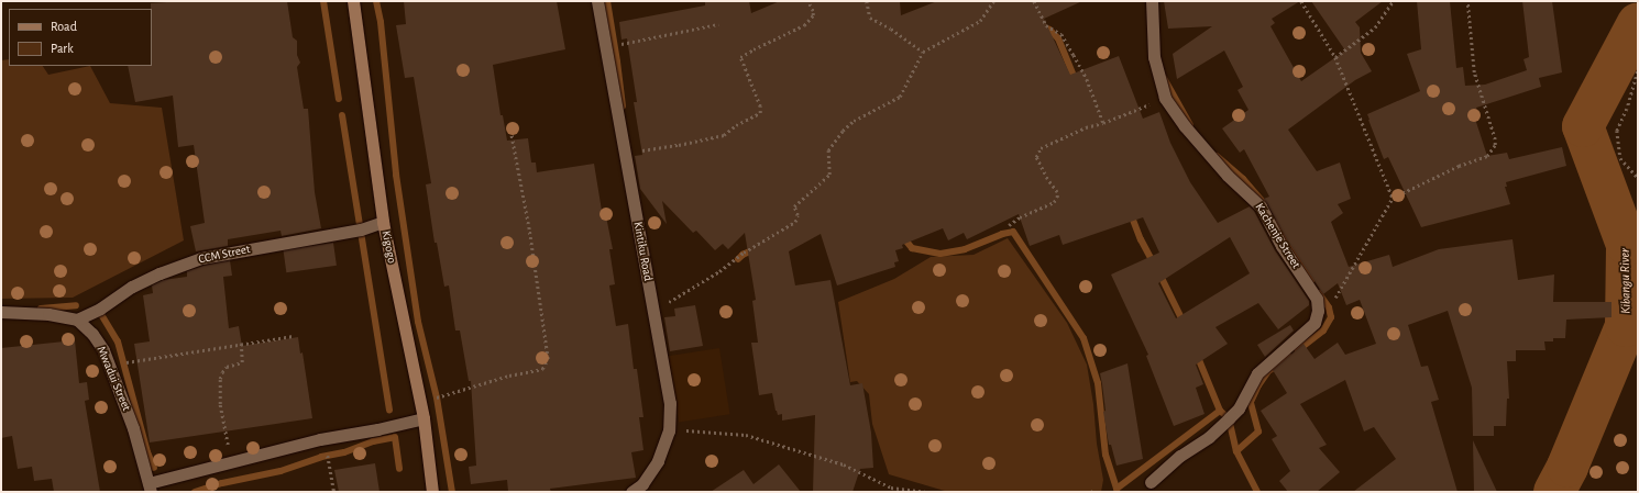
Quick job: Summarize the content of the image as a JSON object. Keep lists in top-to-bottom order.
{
  "streets": {
    "main road": ["Kigogo"],
    "street": [
      "Kachenje Street",
      "Kintiku Road",
      "CCM Street",
      "Mwadui Street"
    ]
  },
  "crossings": [
    ["Kigogo", "CCM Street"],
    ["CCM Street", "Mwadui Street"]
  ],
  "water": ["Kibangu River"],
  "legend": ["Road", "Park"]
}
